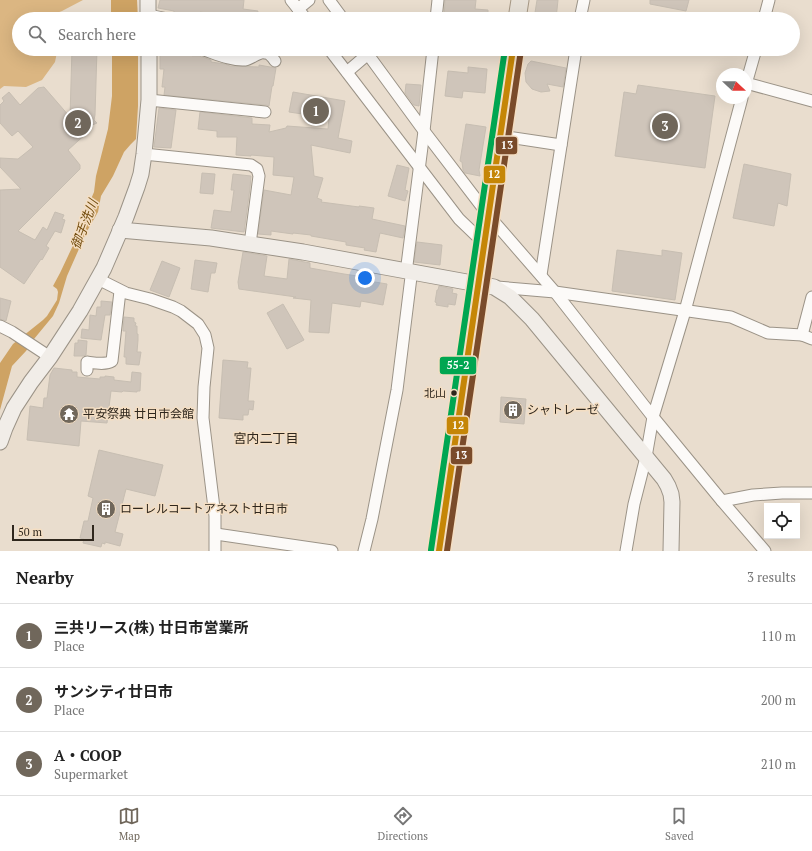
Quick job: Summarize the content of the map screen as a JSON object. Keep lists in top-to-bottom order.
{
  "districts": ["宮内二丁目"],
  "water": ["御手洗川"],
  "places": {
    "other": ["北山"],
    "building": ["シャトレーゼ", "ローレルコートアネスト廿日市"],
    "temple": ["平安祭典 廿日市会館"]
  },
  "lines": ["transit line 12", "transit line 13", "transit line 55-2"],
  "scale_bar": "50 m",
  "north": "right",
  "page": {
    "search": "Search here",
    "pins": ["1", "2", "3"],
    "scale": "50 m",
    "heading": ["Nearby", "3 results"],
    "list": [
      {
        "mark": "1",
        "name": "三共リース(株) 廿日市営業所",
        "note": "Place",
        "value": "110 m"
      },
      {
        "mark": "2",
        "name": "サンシティ廿日市",
        "note": "Place",
        "value": "200 m"
      },
      {
        "mark": "3",
        "name": "A・COOP",
        "note": "Supermarket",
        "value": "210 m"
      }
    ],
    "nav": ["Map", "Directions", "Saved"]
  }
}
